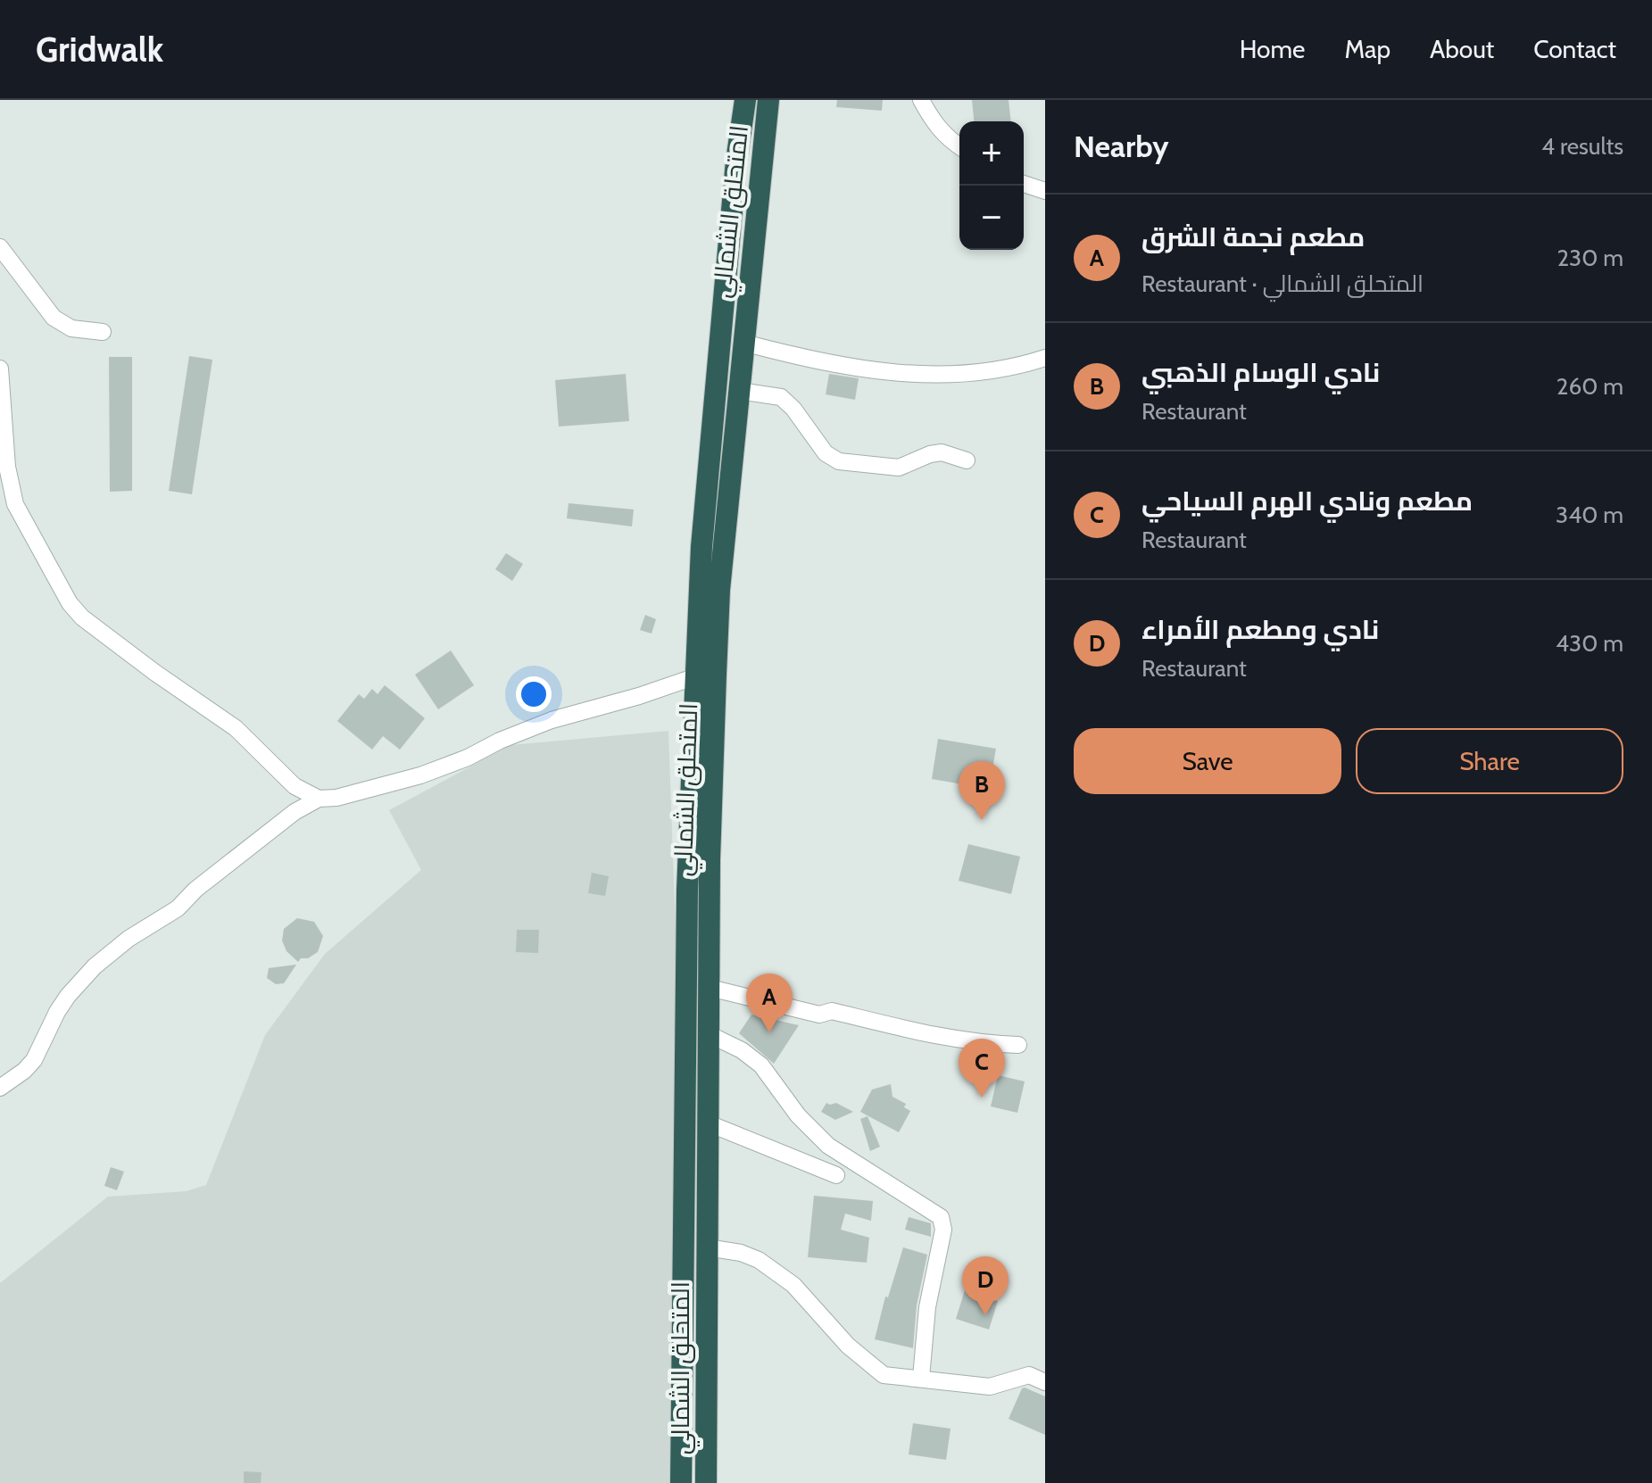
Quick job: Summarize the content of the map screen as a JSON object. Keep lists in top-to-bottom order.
{
  "streets": {
    "highway": ["المتحلق الشمالي"]
  },
  "page": {
    "header": "Gridwalk",
    "nav": [
      "Home",
      "Map",
      "About",
      "Contact"
    ],
    "heading": ["Nearby", "4 results"],
    "map_buttons": ["+", "−"],
    "list": [
      {
        "mark": "A",
        "name": "مطعم نجمة الشرق",
        "note": "Restaurant · المتحلق الشمالي",
        "value": "230 m"
      },
      {
        "mark": "B",
        "name": "نادي الوسام الذهبي",
        "note": "Restaurant",
        "value": "260 m"
      },
      {
        "mark": "C",
        "name": "مطعم ونادي الهرم السياحي",
        "note": "Restaurant",
        "value": "340 m"
      },
      {
        "mark": "D",
        "name": "نادي ومطعم الأمراء",
        "note": "Restaurant",
        "value": "430 m"
      }
    ],
    "buttons": ["Save", "Share"],
    "pins": [
      "B",
      "A",
      "C",
      "D"
    ]
  }
}
